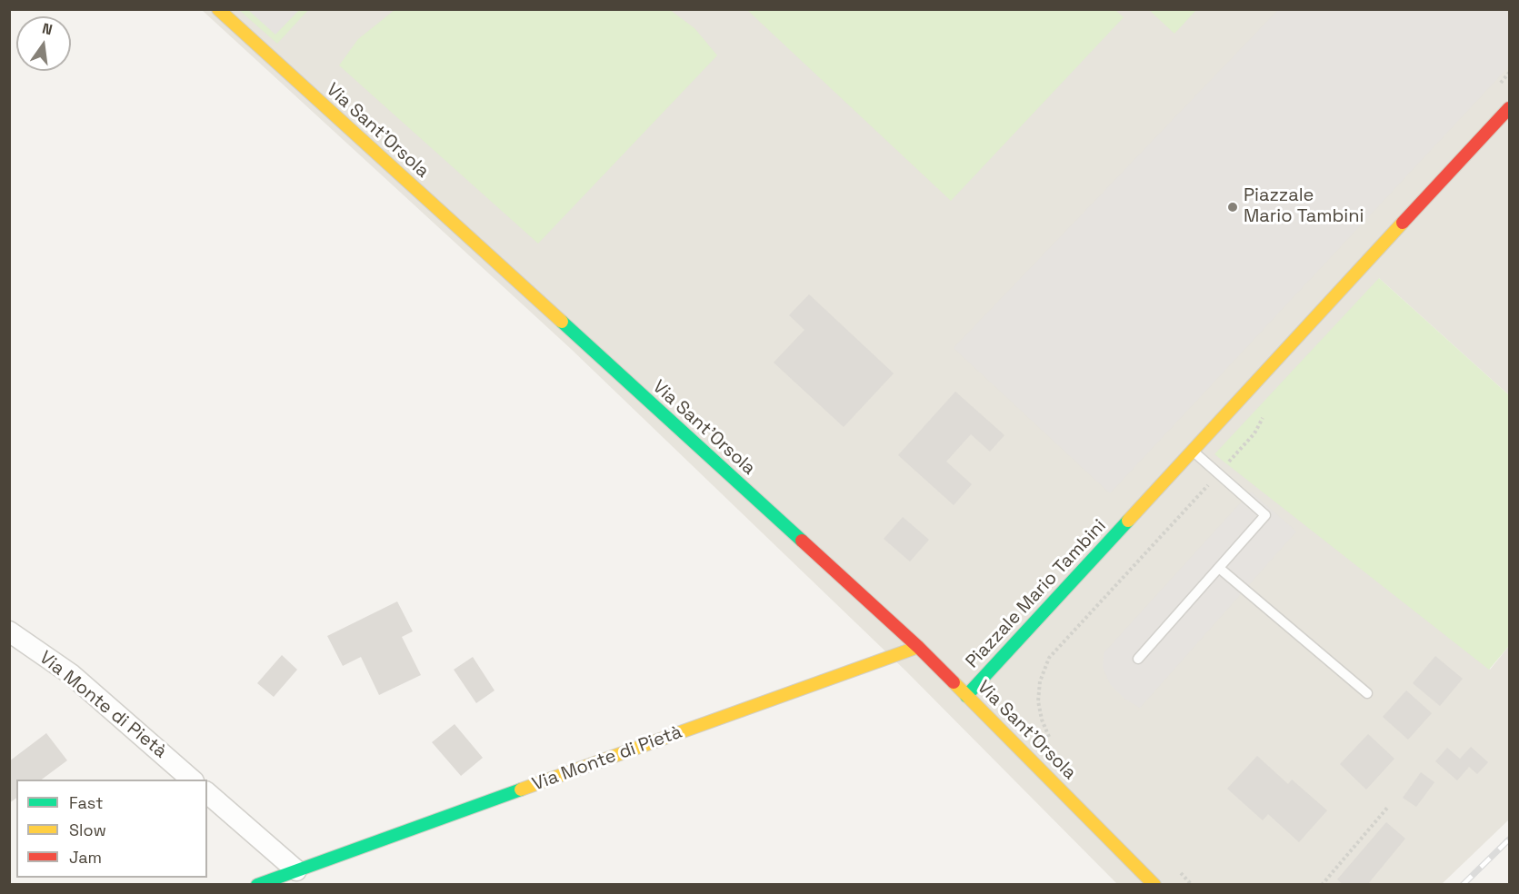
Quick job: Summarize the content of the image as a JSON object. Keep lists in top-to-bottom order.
{
  "streets": {
    "street": ["Via Sant'Orsola", "Piazzale Mario Tambini", "Via Monte di Pietà"]
  },
  "crossings": [
    ["Via Sant'Orsola", "Piazzale Mario Tambini"],
    ["Via Sant'Orsola", "Via Monte di Pietà"]
  ],
  "places": ["Piazzale Mario Tambini"],
  "legend": ["Fast", "Slow", "Jam"],
  "north": "top"
}
